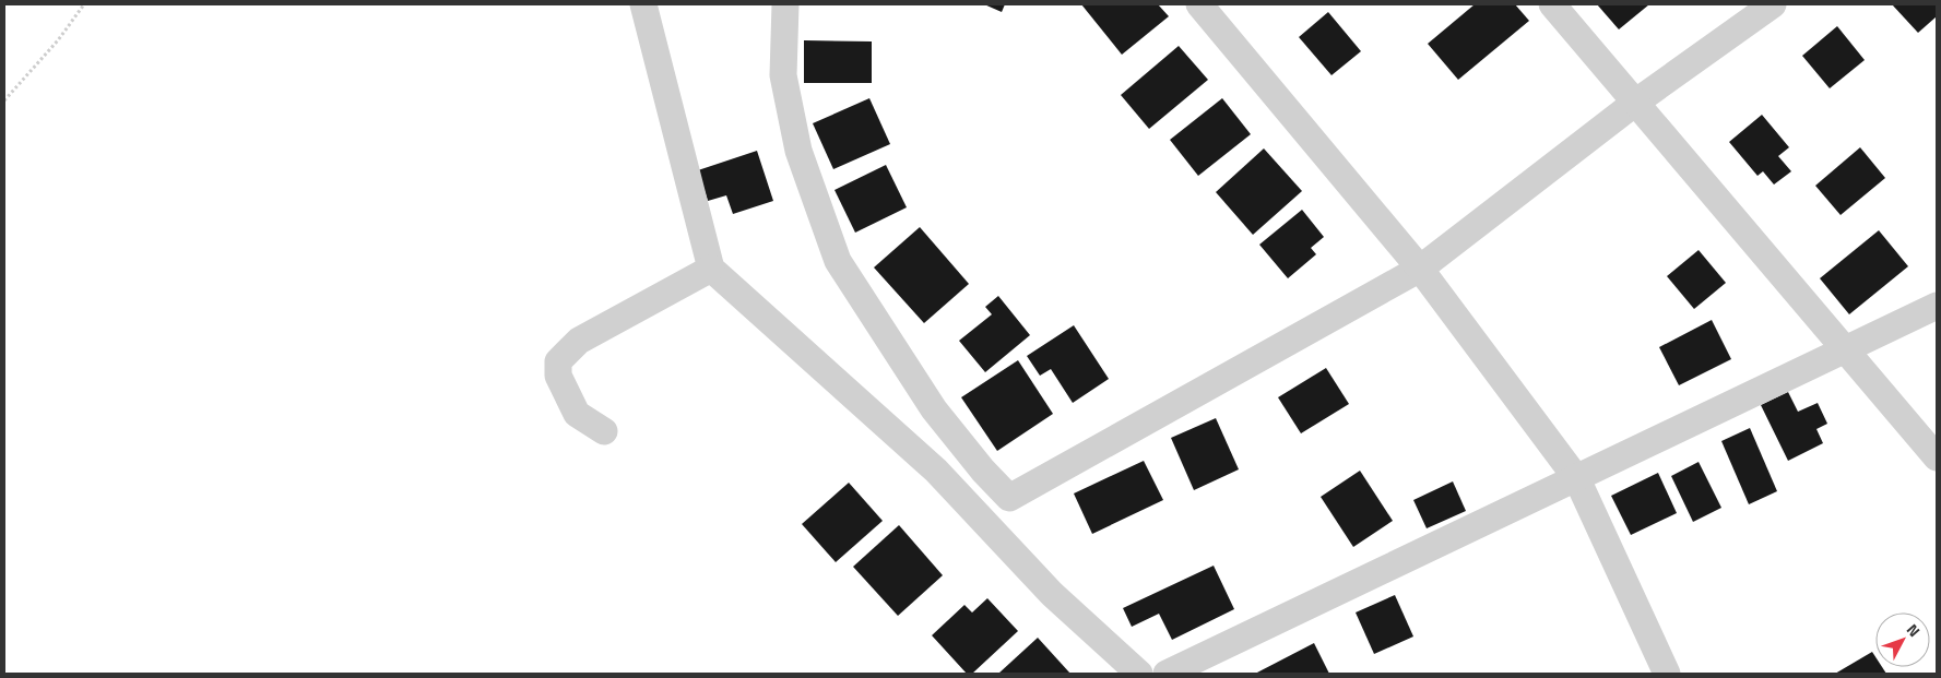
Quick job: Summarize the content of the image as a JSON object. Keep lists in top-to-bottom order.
{
  "north": "top right"
}
